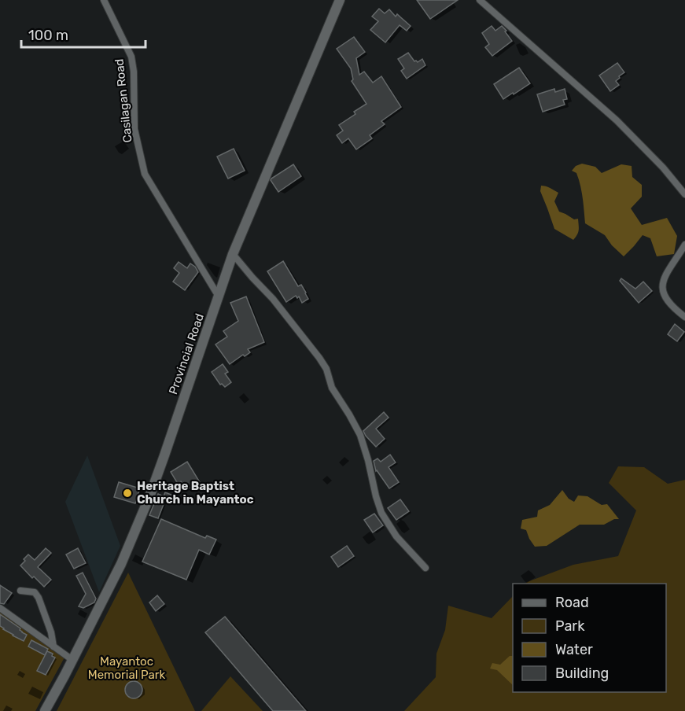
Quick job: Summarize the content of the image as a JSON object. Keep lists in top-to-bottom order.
{
  "streets": {
    "main road": ["Provincial Road"],
    "street": ["Casilagan Road"]
  },
  "crossings": [
    ["Casilagan Road", "Provincial Road"]
  ],
  "parks": ["Mayantoc Memorial Park"],
  "places": ["Heritage Baptist Church in Mayantoc"],
  "legend": [
    "Road",
    "Park",
    "Water",
    "Building"
  ],
  "scale_bar": "100 m"
}
